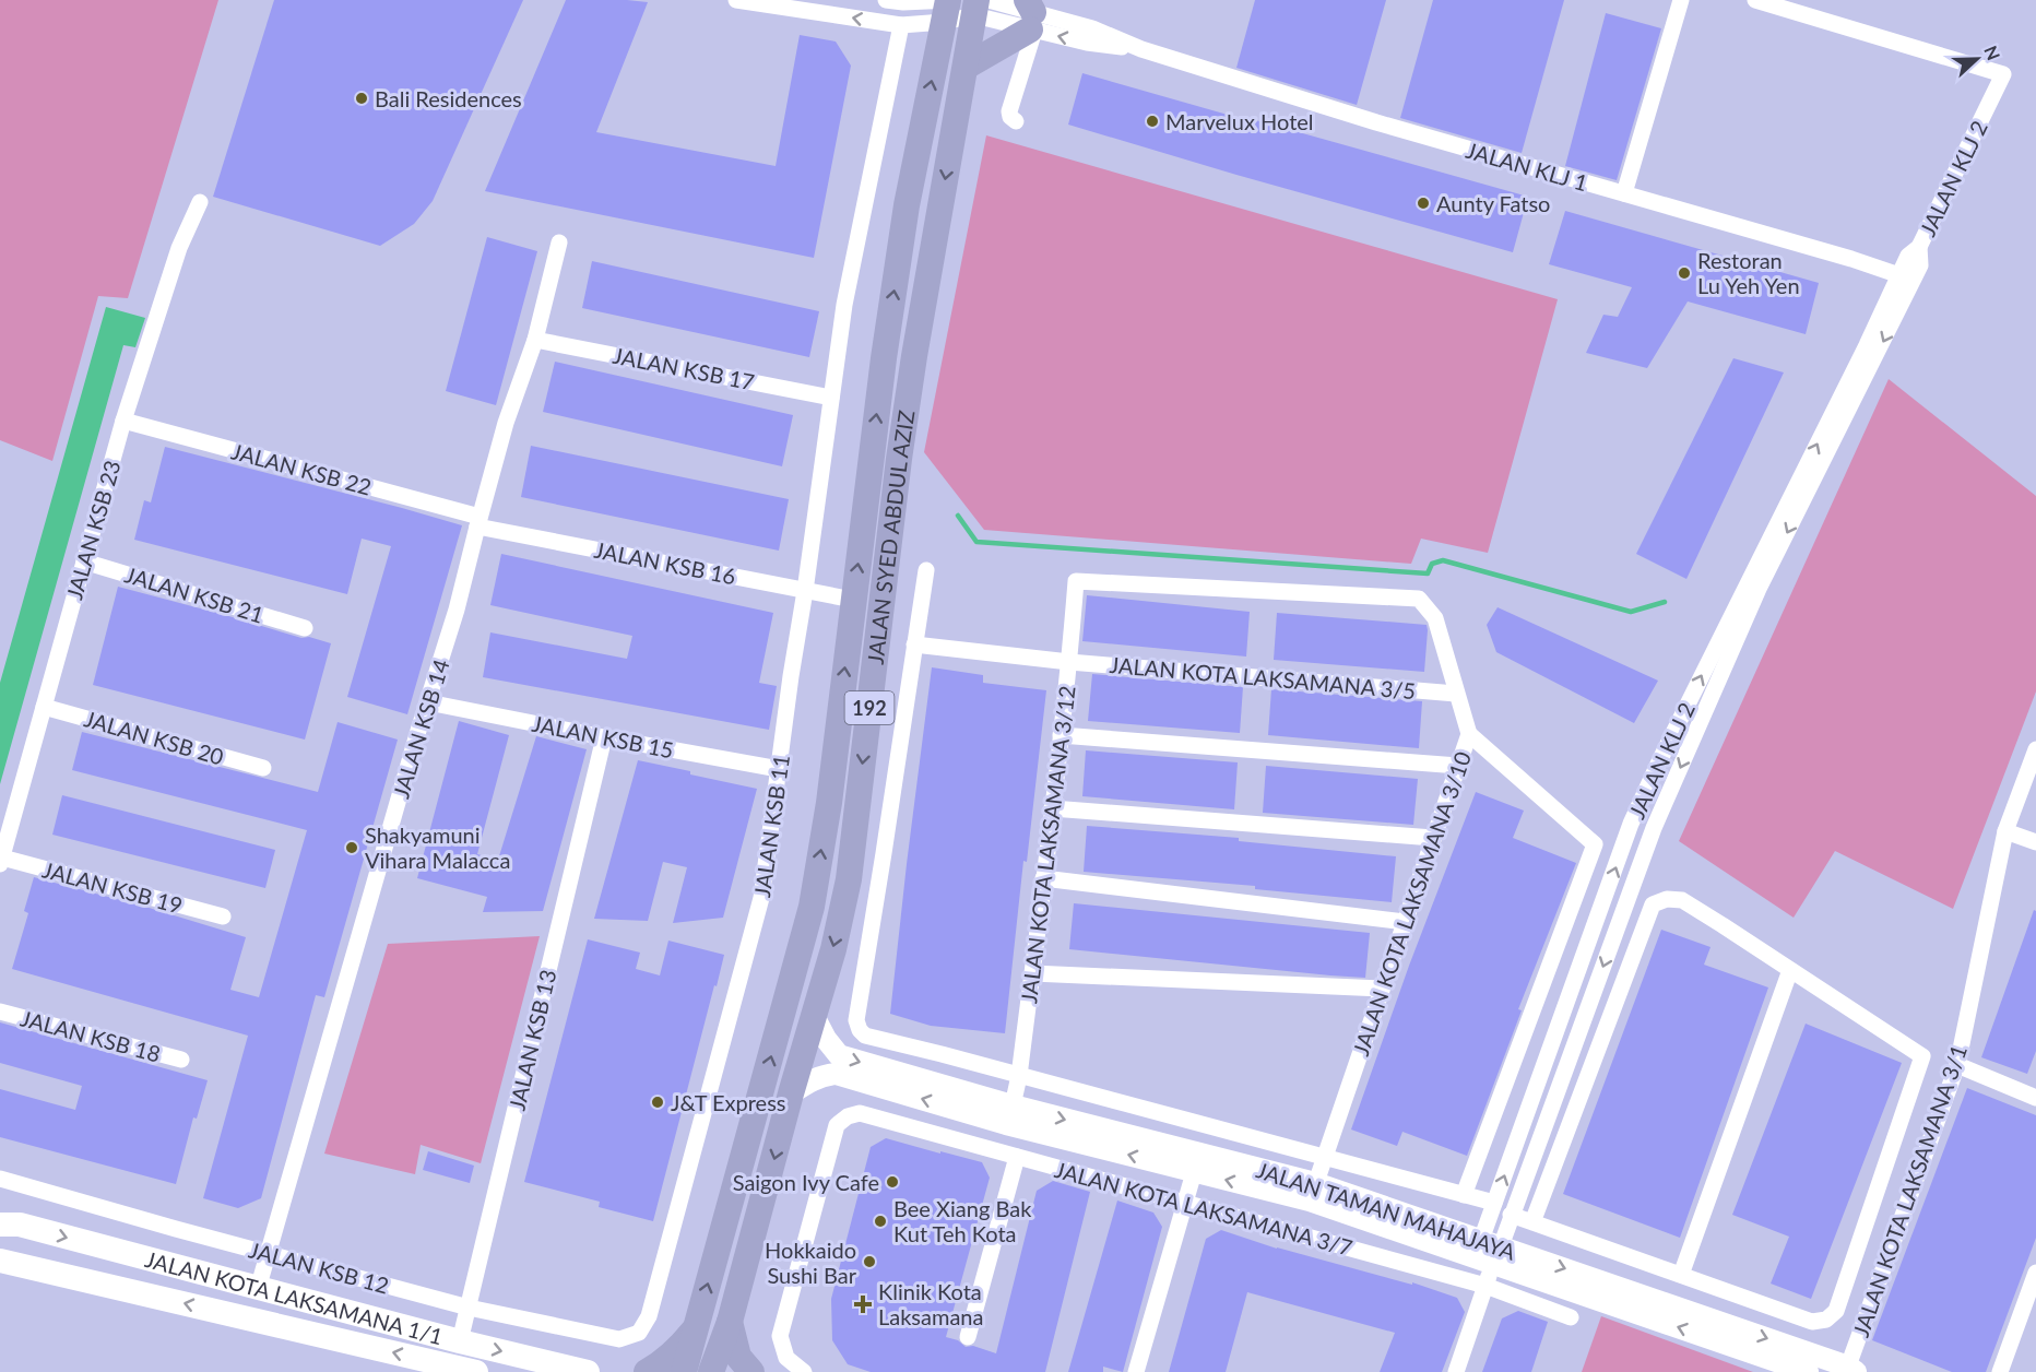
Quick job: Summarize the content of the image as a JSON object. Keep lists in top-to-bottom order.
{
  "streets": {
    "main road": ["JALAN SYED ABDUL AZIZ", "192", "JALAN KOTA LAKSAMANA 1/1"],
    "street": [
      "JALAN KLJ 1",
      "JALAN KLJ 2",
      "JALAN KSB 17",
      "JALAN KSB 22",
      "JALAN KSB 23",
      "JALAN KSB 16",
      "JALAN KSB 21",
      "JALAN KOTA LAKSAMANA 3/5",
      "JALAN KSB 14",
      "JALAN KSB 15",
      "JALAN KSB 20",
      "JALAN KSB 11",
      "JALAN KOTA LAKSAMANA 3/12",
      "JALAN KSB 19",
      "JALAN KOTA LAKSAMANA 3/10",
      "JALAN KSB 18",
      "JALAN KSB 13",
      "JALAN KOTA LAKSAMANA 3/1",
      "JALAN KOTA LAKSAMANA 3/7",
      "JALAN TAMAN MAHAJAYA",
      "JALAN KSB 12"
    ]
  },
  "crossings": [
    ["JALAN KLJ 1", "JALAN KLJ 2"],
    ["JALAN KLJ 1", "JALAN SYED ABDUL AZIZ"],
    ["JALAN KLJ 2", "JALAN TAMAN MAHAJAYA"],
    ["JALAN KSB 17", "JALAN KSB 14"],
    ["JALAN KSB 17", "JALAN KSB 11"],
    ["JALAN KSB 22", "JALAN KSB 23"],
    ["JALAN KSB 22", "JALAN KSB 16"],
    ["JALAN KSB 22", "JALAN KSB 14"],
    ["JALAN KSB 23", "JALAN KSB 21"],
    ["JALAN KSB 23", "JALAN KSB 20"],
    ["JALAN KSB 23", "JALAN KSB 19"],
    ["JALAN SYED ABDUL AZIZ", "JALAN KSB 16"],
    ["JALAN SYED ABDUL AZIZ", "JALAN TAMAN MAHAJAYA"],
    ["JALAN KSB 16", "JALAN KSB 14"],
    ["JALAN KSB 16", "JALAN KSB 11"],
    ["JALAN KOTA LAKSAMANA 3/5", "JALAN KOTA LAKSAMANA 3/12"],
    ["JALAN KOTA LAKSAMANA 3/5", "JALAN KOTA LAKSAMANA 3/10"],
    ["JALAN KSB 14", "JALAN KSB 15"],
    ["JALAN KSB 14", "JALAN KSB 12"],
    ["JALAN KSB 14", "JALAN KOTA LAKSAMANA 1/1"],
    ["JALAN KSB 15", "JALAN KSB 11"],
    ["JALAN KSB 15", "JALAN KSB 13"],
    ["JALAN KSB 11", "JALAN KSB 12"],
    ["JALAN KOTA LAKSAMANA 3/12", "JALAN KOTA LAKSAMANA 3/10"],
    ["JALAN KOTA LAKSAMANA 3/12", "JALAN TAMAN MAHAJAYA"],
    ["JALAN KOTA LAKSAMANA 3/10", "JALAN TAMAN MAHAJAYA"],
    ["JALAN KSB 13", "JALAN KSB 12"],
    ["JALAN KSB 13", "JALAN KOTA LAKSAMANA 1/1"],
    ["JALAN KOTA LAKSAMANA 3/1", "JALAN TAMAN MAHAJAYA"]
  ],
  "places": {
    "other": [
      "Bali Residences",
      "Marvelux Hotel",
      "Aunty Fatso",
      "Restoran Lu Yeh Yen",
      "Shakyamuni Vihara Malacca",
      "J&T Express",
      "Saigon Ivy Cafe",
      "Bee Xiang Bak Kut Teh Kota",
      "Hokkaido Sushi Bar"
    ],
    "health": ["Klinik Kota Laksamana"]
  },
  "north": "right"
}
